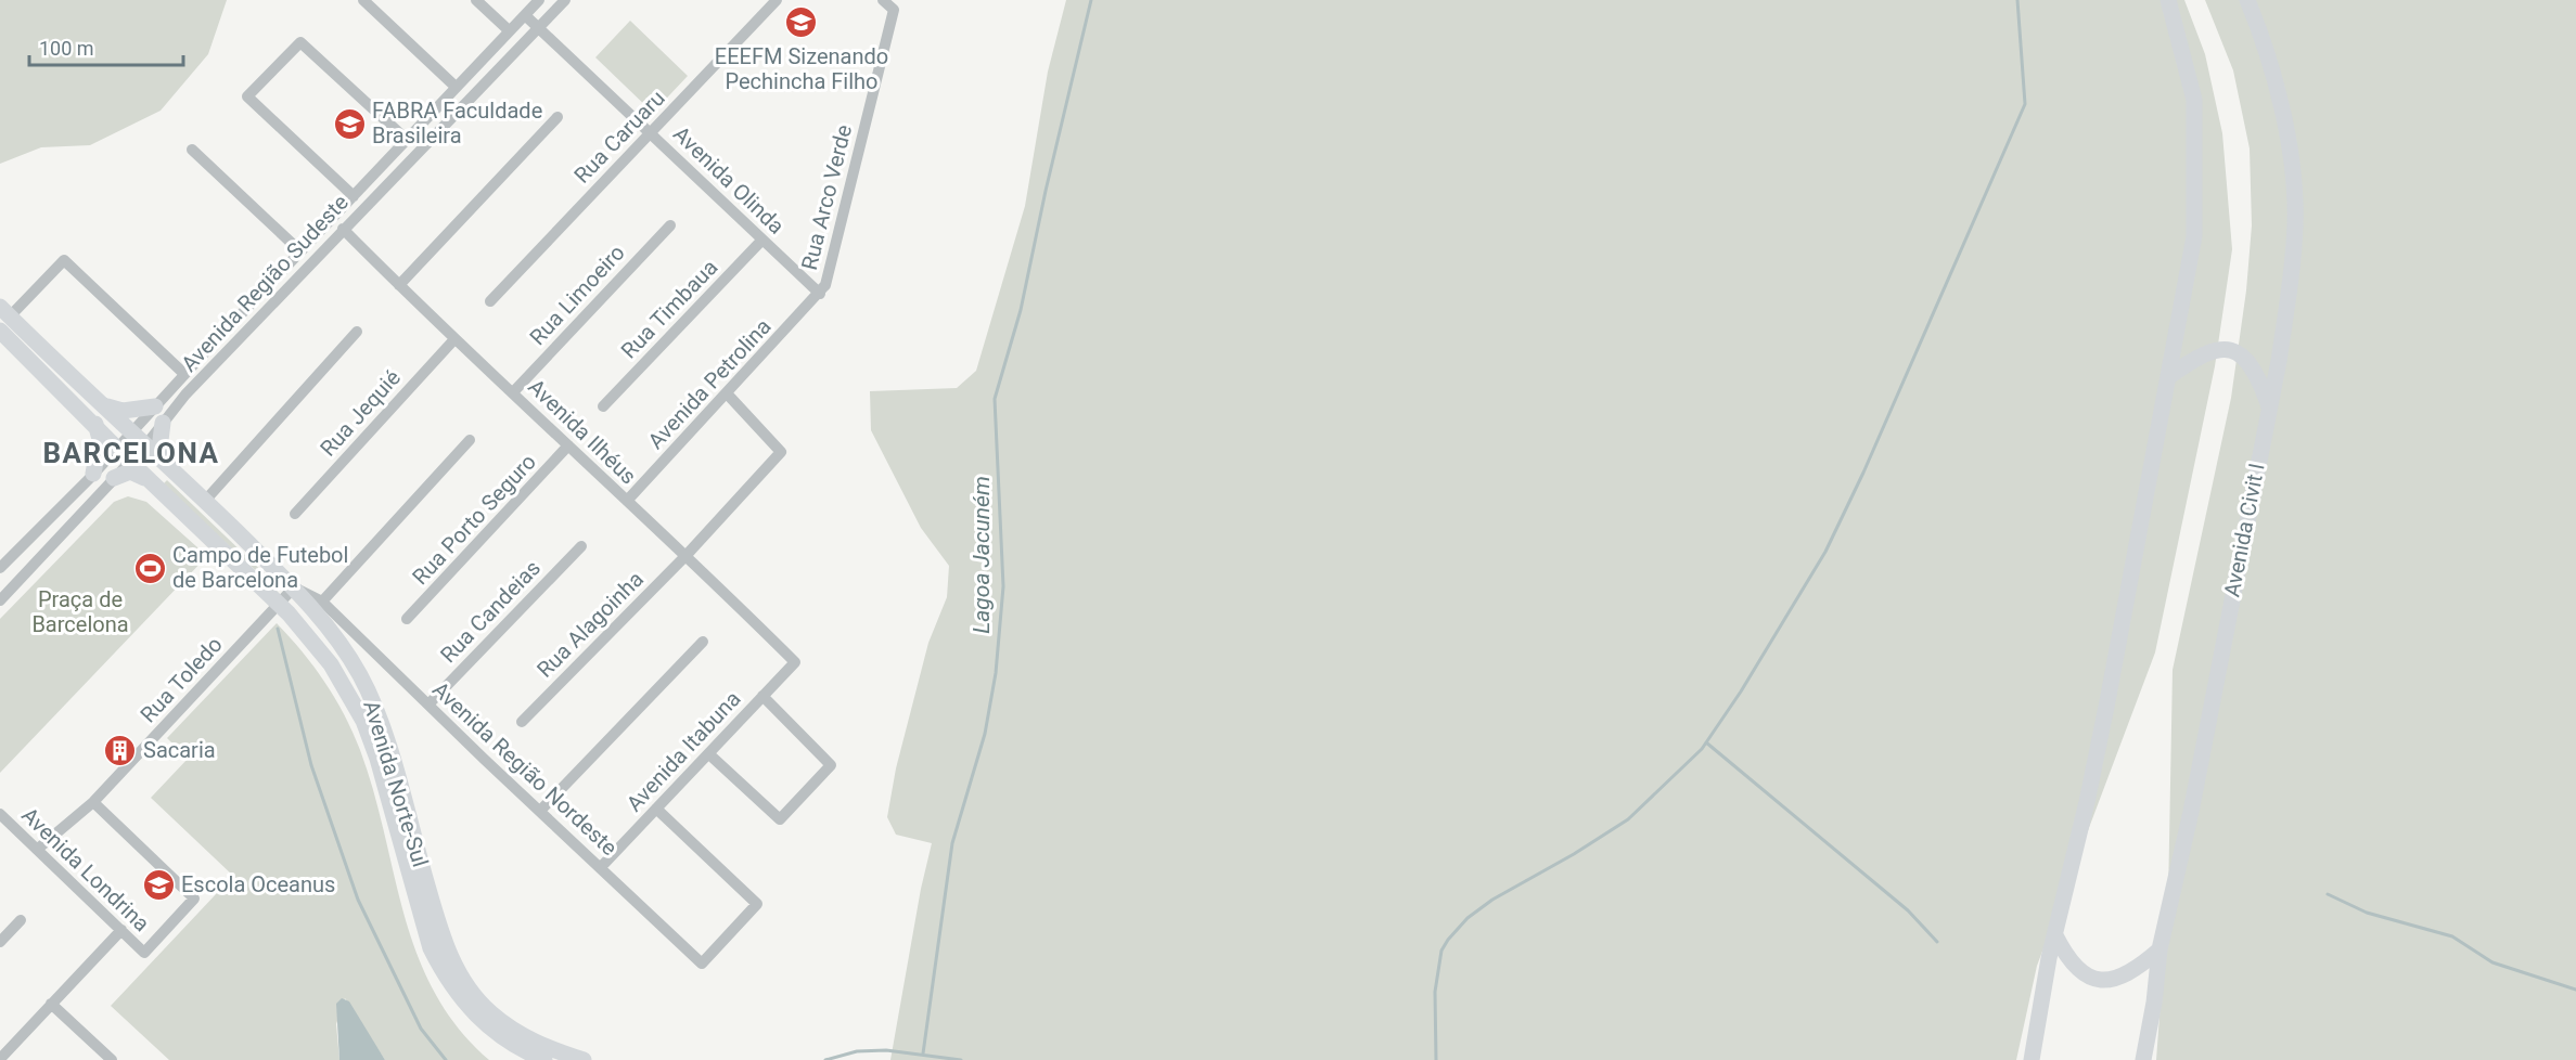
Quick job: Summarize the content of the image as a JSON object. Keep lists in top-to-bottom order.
{
  "streets": {
    "main road": ["Avenida Civit I", "Avenida Norte-Sul"],
    "street": [
      "Rua Caruaru",
      "Avenida Olinda",
      "Rua Arco Verde",
      "Avenida Região Sudeste",
      "Rua Limoeiro",
      "Rua Timbaua",
      "Avenida Petrolina",
      "Rua Jequié",
      "Avenida Ilhéus",
      "Rua Porto Seguro",
      "Rua Candeias",
      "Rua Alagoinha",
      "Rua Toledo",
      "Avenida Itabuna",
      "Avenida Região Nordeste",
      "Avenida Londrina"
    ]
  },
  "crossings": [
    ["Rua Caruaru", "Avenida Olinda"],
    ["Avenida Olinda", "Rua Arco Verde"],
    ["Avenida Olinda", "Avenida Região Sudeste"],
    ["Avenida Olinda", "Rua Timbaua"],
    ["Avenida Olinda", "Avenida Petrolina"],
    ["Rua Arco Verde", "Avenida Petrolina"],
    ["Avenida Região Sudeste", "Avenida Ilhéus"],
    ["Avenida Região Sudeste", "Avenida Norte-Sul"],
    ["Rua Limoeiro", "Avenida Ilhéus"],
    ["Avenida Petrolina", "Avenida Ilhéus"],
    ["Avenida Petrolina", "Rua Alagoinha"],
    ["Rua Jequié", "Avenida Ilhéus"],
    ["Avenida Ilhéus", "Rua Porto Seguro"],
    ["Avenida Ilhéus", "Rua Alagoinha"],
    ["Avenida Ilhéus", "Avenida Itabuna"],
    ["Rua Candeias", "Avenida Região Nordeste"],
    ["Rua Toledo", "Avenida Região Nordeste"],
    ["Rua Toledo", "Avenida Norte-Sul"],
    ["Rua Toledo", "Avenida Londrina"],
    ["Avenida Itabuna", "Avenida Região Nordeste"],
    ["Avenida Região Nordeste", "Avenida Norte-Sul"]
  ],
  "districts": ["BARCELONA"],
  "water": ["Lagoa Jacuném"],
  "parks": ["Praça de Barcelona"],
  "places": {
    "school or university": ["EEEFM Sizenando Pechincha Filho", "FABRA Faculdade Brasileira", "Escola Oceanus"],
    "sports": ["Campo de Futebol de Barcelona"],
    "building": ["Sacaria"]
  },
  "scale_bar": "100 m"
}
